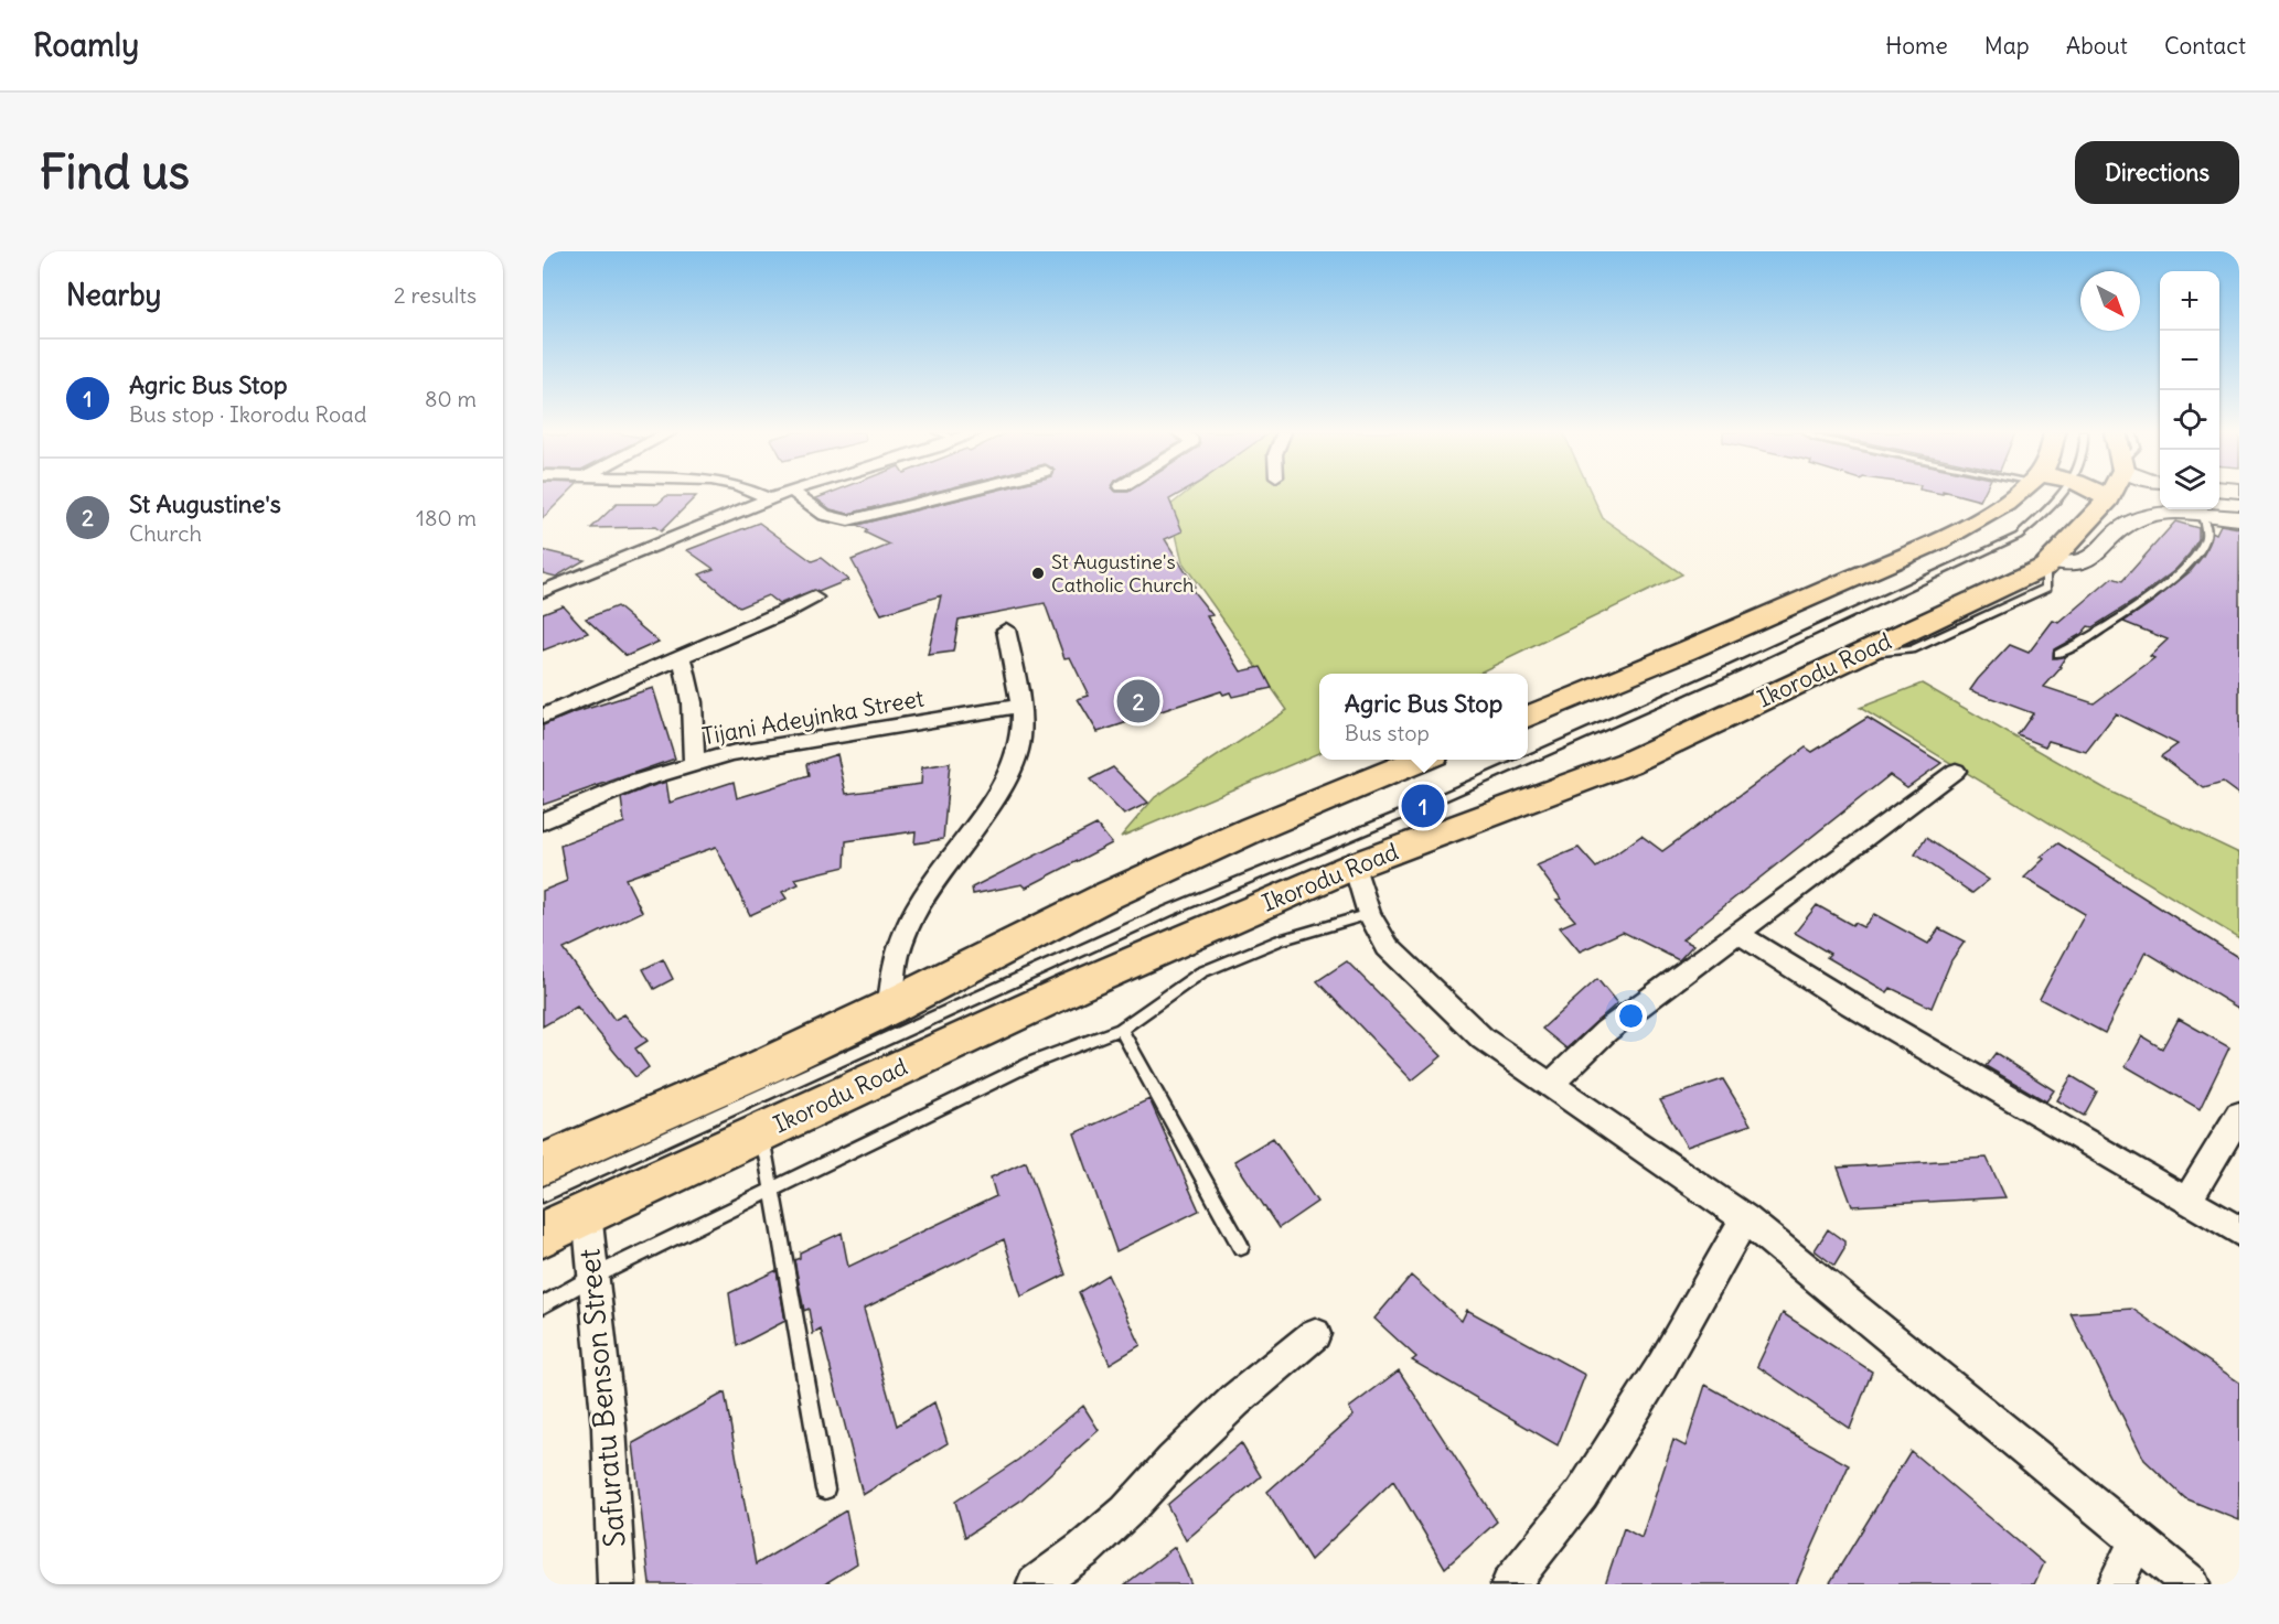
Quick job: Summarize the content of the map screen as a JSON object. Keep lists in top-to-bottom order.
{
  "streets": {
    "highway": ["Ikorodu Road"],
    "street": ["Tijani Adeyinka Street", "Safuratu Benson Street"]
  },
  "crossings": [
    ["Ikorodu Road", "Safuratu Benson Street"]
  ],
  "places": ["St Augustine's Catholic Church"],
  "north": "bottom right",
  "page": {
    "header": "Roamly",
    "nav": [
      "Home",
      "Map",
      "About",
      "Contact"
    ],
    "buttons": "Directions",
    "title": "Find us",
    "heading": ["Nearby", "2 results"],
    "map_buttons": ["+", "−"],
    "list": [
      {
        "mark": "1",
        "name": "Agric Bus Stop",
        "note": "Bus stop · Ikorodu Road",
        "value": "80 m"
      },
      {
        "mark": "2",
        "name": "St Augustine's",
        "note": "Church",
        "value": "180 m"
      }
    ],
    "popup": ["Agric Bus Stop", "Bus stop"],
    "pins": ["2", "1"]
  }
}
